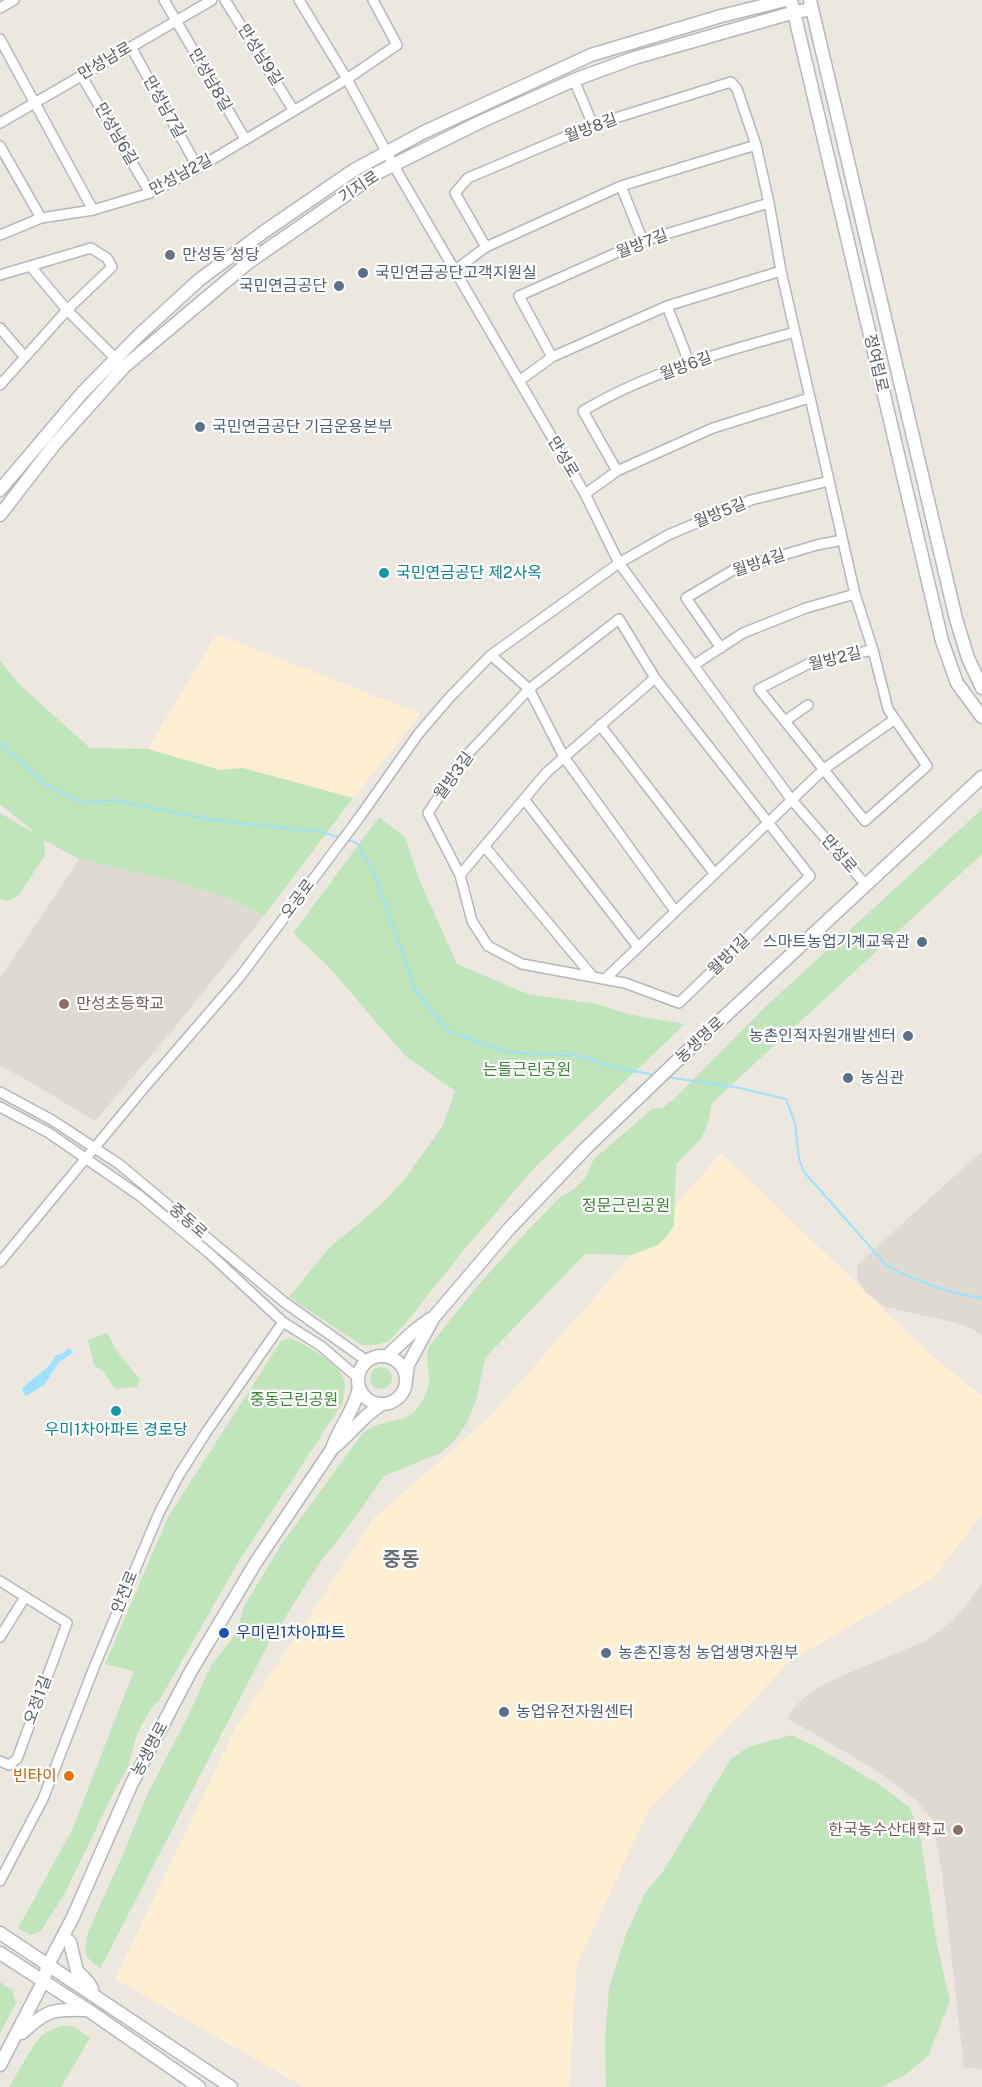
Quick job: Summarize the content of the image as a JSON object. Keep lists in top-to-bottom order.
{
  "streets": {
    "street": [
      "만성남9길",
      "만성남로",
      "만성남8길",
      "만성남7길",
      "월방8길",
      "만성남6길",
      "만성남2길",
      "기지로",
      "월방7길",
      "정여립로",
      "월방6길",
      "만성로",
      "월방5길",
      "월방4길",
      "월방2길",
      "월방3길",
      "오공로",
      "월방1길",
      "농생명로",
      "중동로",
      "안전로",
      "오정1길"
    ]
  },
  "crossings": [
    ["만성남9길", "만성남2길"],
    ["만성남로", "만성남8길"],
    ["만성남로", "만성남7길"],
    ["만성남로", "만성남6길"],
    ["만성남8길", "만성남2길"],
    ["만성남7길", "만성남2길"],
    ["월방8길", "월방7길"],
    ["만성남6길", "만성남2길"],
    ["만성남2길", "만성로"],
    ["기지로", "정여립로"],
    ["기지로", "만성로"],
    ["만성로", "월방5길"],
    ["만성로", "오공로"],
    ["만성로", "농생명로"],
    ["월방5길", "오공로"],
    ["월방3길", "월방1길"],
    ["오공로", "중동로"],
    ["중동로", "안전로"]
  ],
  "districts": ["중동"],
  "parks": ["는들근린공원", "정문근린공원", "중동근린공원"],
  "places": [
    "만성동 성당",
    "국민연금공단고객지원실",
    "국민연금공단",
    "국민연금공단 기금운용본부",
    "국민연금공단 제2사옥",
    "스마트농업기계교육관",
    "만성초등학교",
    "농촌인적자원개발센터",
    "농심관",
    "우미1차아파트 경로당",
    "우미린1차아파트",
    "농촌진흥청 농업생명자원부",
    "농업유전자원센터",
    "빈타이",
    "한국농수산대학교"
  ]
}
